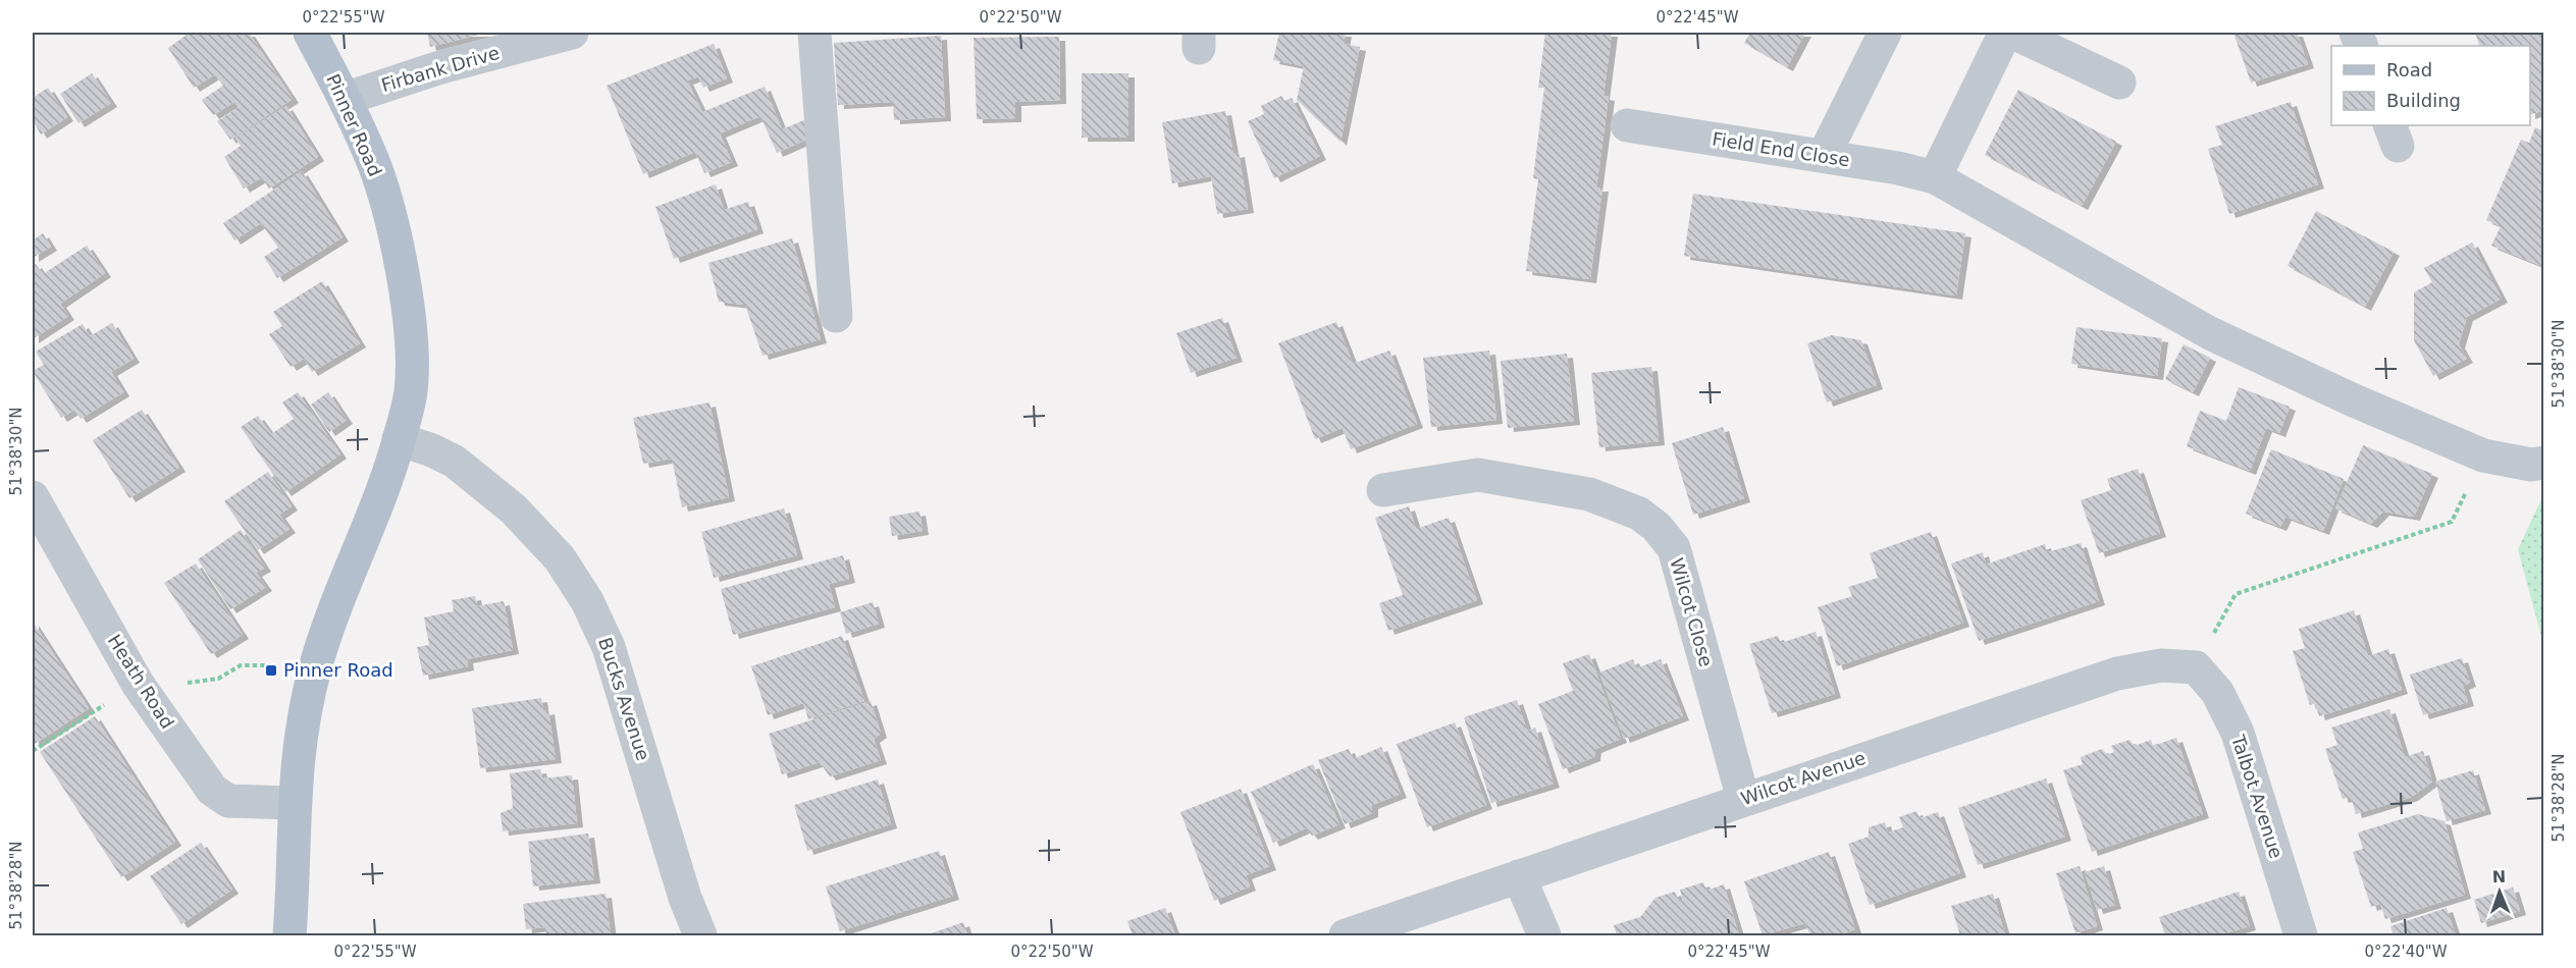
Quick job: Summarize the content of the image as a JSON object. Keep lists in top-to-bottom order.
{
  "streets": {
    "main road": ["Pinner Road"],
    "street": [
      "Firbank Drive",
      "Field End Close",
      "Wilcot Close",
      "Heath Road",
      "Bucks Avenue",
      "Wilcot Avenue",
      "Talbot Avenue"
    ]
  },
  "crossings": [
    ["Firbank Drive", "Pinner Road"],
    ["Pinner Road", "Heath Road"],
    ["Pinner Road", "Bucks Avenue"],
    ["Wilcot Close", "Wilcot Avenue"],
    ["Wilcot Avenue", "Talbot Avenue"]
  ],
  "places": {
    "transit": ["Pinner Road"]
  },
  "legend": ["Road", "Building"],
  "north": "top",
  "coordinates": [
    "0°22'55\"W",
    "0°22'50\"W",
    "0°22'45\"W",
    "51°38'30\"N",
    "51°38'28\"N",
    "0°22'40\"W"
  ]
}
